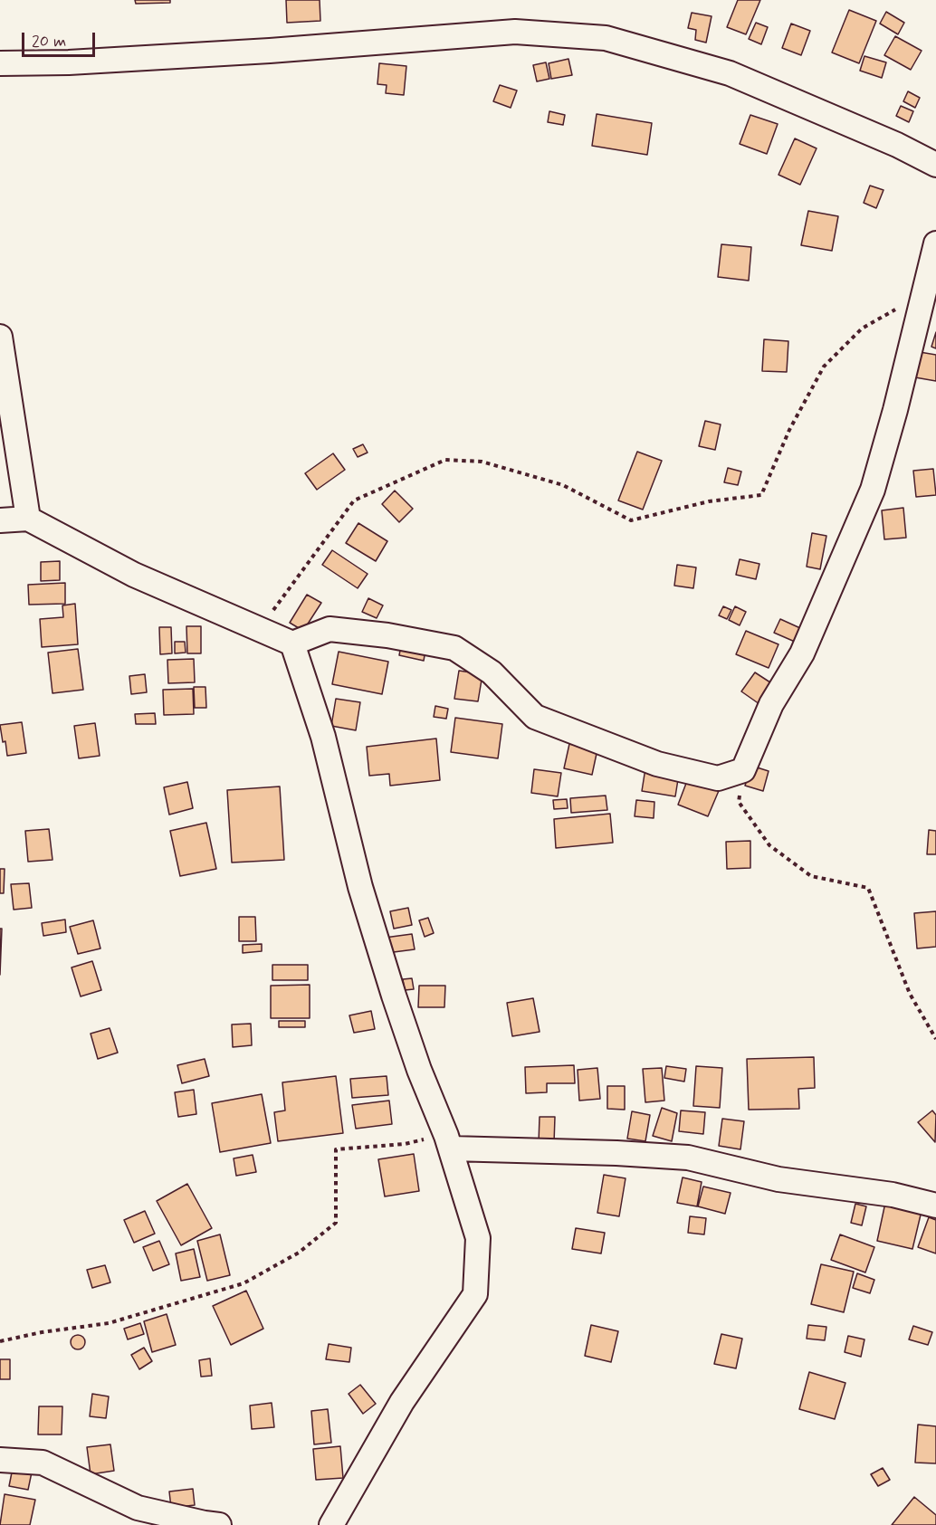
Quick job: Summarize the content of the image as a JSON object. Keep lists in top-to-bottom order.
{
  "scale_bar": "20 m"
}
